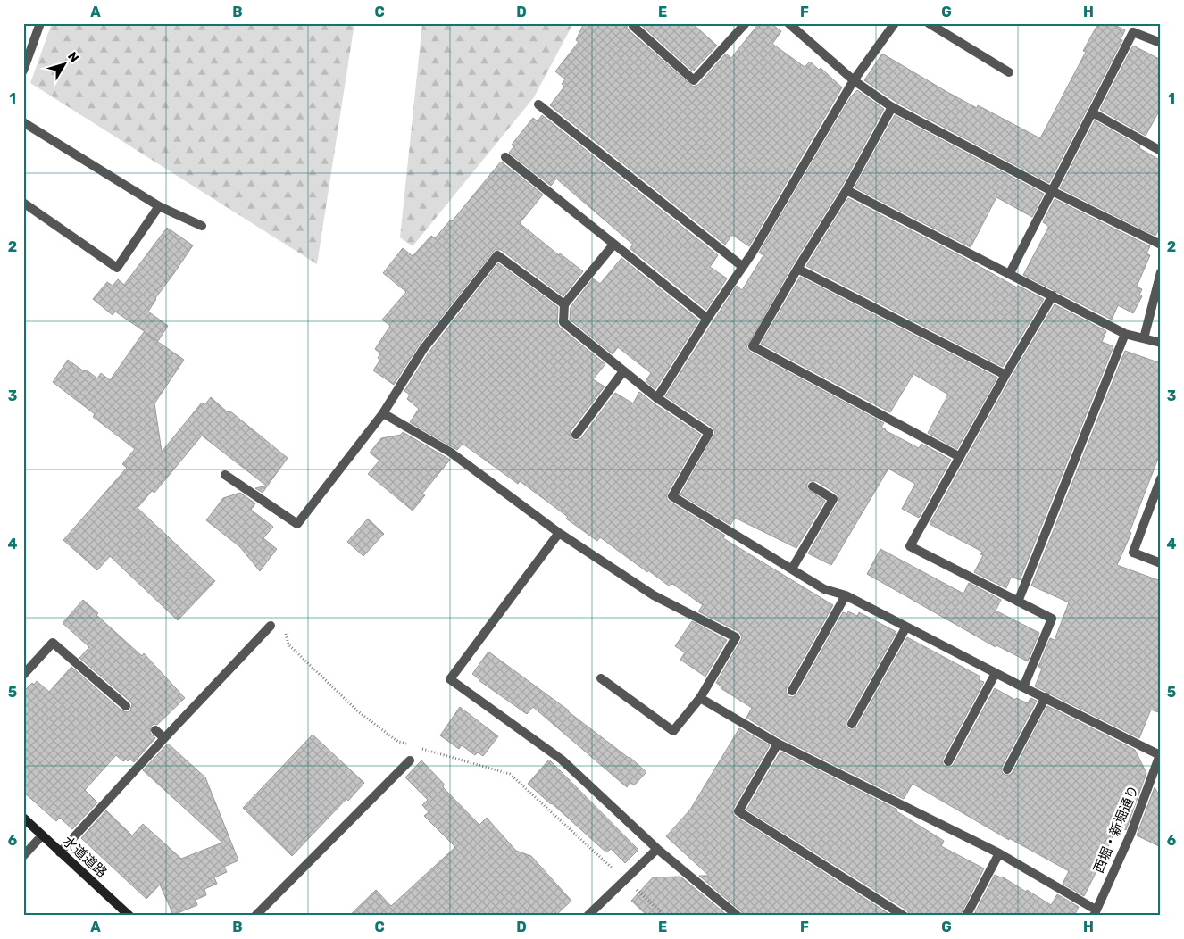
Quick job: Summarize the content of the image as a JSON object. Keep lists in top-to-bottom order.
{
  "streets": {
    "street": ["西堀・新堀通り", "水道道路"]
  },
  "north": "top right",
  "grid": {
    "columns": [
      "A",
      "B",
      "C",
      "D",
      "E",
      "F",
      "G",
      "H"
    ],
    "rows": [
      "1",
      "2",
      "3",
      "4",
      "5",
      "6"
    ]
  }
}
